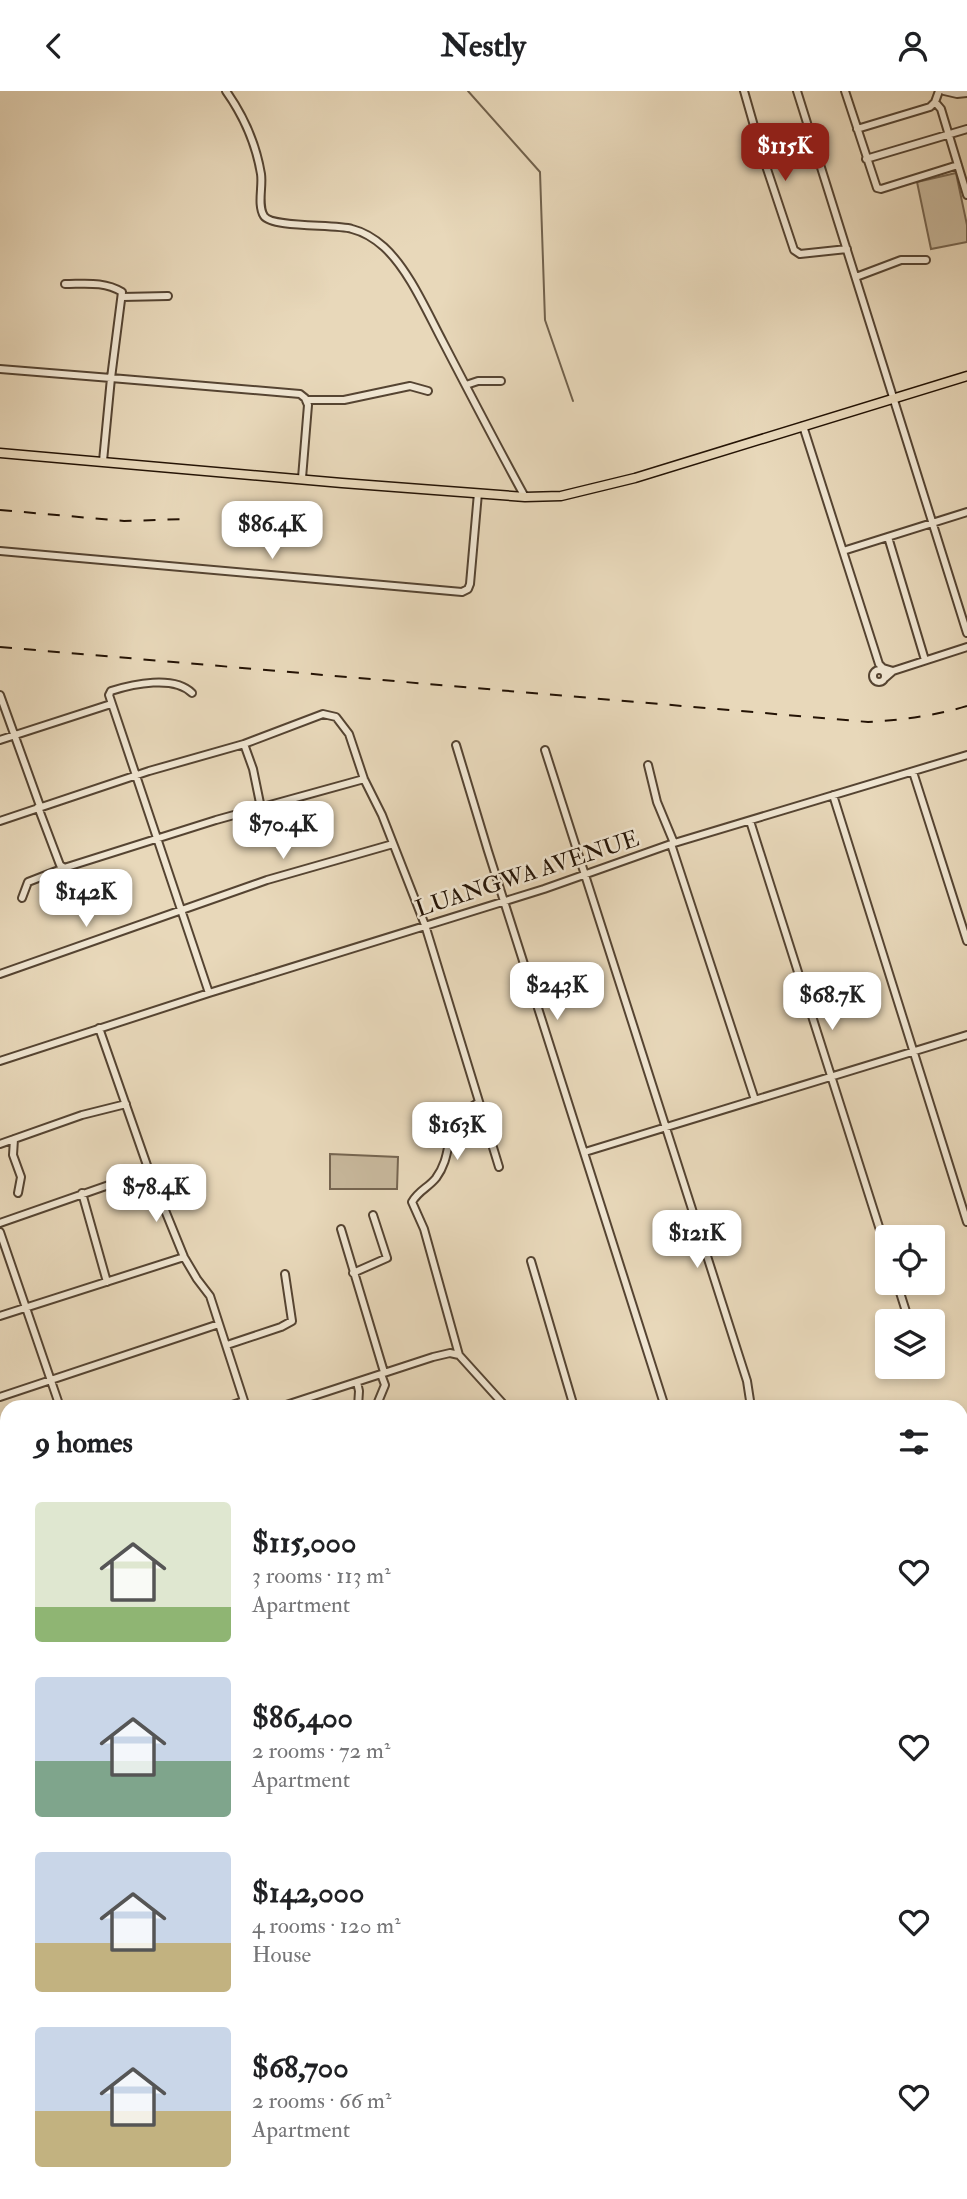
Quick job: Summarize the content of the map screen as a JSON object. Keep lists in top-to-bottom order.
{
  "streets": {
    "street": ["LUANGWA AVENUE"]
  },
  "page": {
    "header": "Nestly",
    "price": [
      "$115K",
      "$86.4K",
      "$70.4K",
      "$142K",
      "$243K",
      "$68.7K",
      "$163K",
      "$78.4K",
      "$121K"
    ],
    "heading": "9 homes",
    "list": [
      {
        "name": "$115,000",
        "note": "3 rooms · 113 m² · Apartment"
      },
      {
        "name": "$86,400",
        "note": "2 rooms · 72 m² · Apartment"
      },
      {
        "name": "$142,000",
        "note": "4 rooms · 120 m² · House"
      },
      {
        "name": "$68,700",
        "note": "2 rooms · 66 m² · Apartment"
      }
    ]
  }
}
